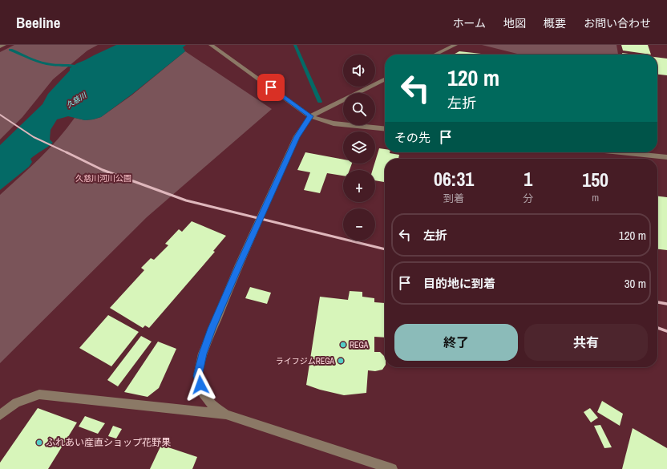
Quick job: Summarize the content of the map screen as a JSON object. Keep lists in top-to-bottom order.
{
  "water": ["久慈川"],
  "parks": ["久慈川河川公園"],
  "places": ["REGA", "ライフジムREGA", "ふれあい産直ショップ花野果"],
  "page": {
    "header": "Beeline",
    "nav": [
      "ホーム",
      "地図",
      "概要",
      "お問い合わせ"
    ],
    "map_buttons": ["+", "−"],
    "turn": ["120 m", "左折"],
    "then": "その先",
    "eta": [
      "06:31",
      "到着",
      "1",
      "分",
      "150",
      "m"
    ],
    "list": [
      {
        "name": "左折",
        "value": "120 m"
      },
      {
        "name": "目的地に到着",
        "value": "30 m"
      }
    ],
    "buttons": ["終了", "共有"]
  }
}
